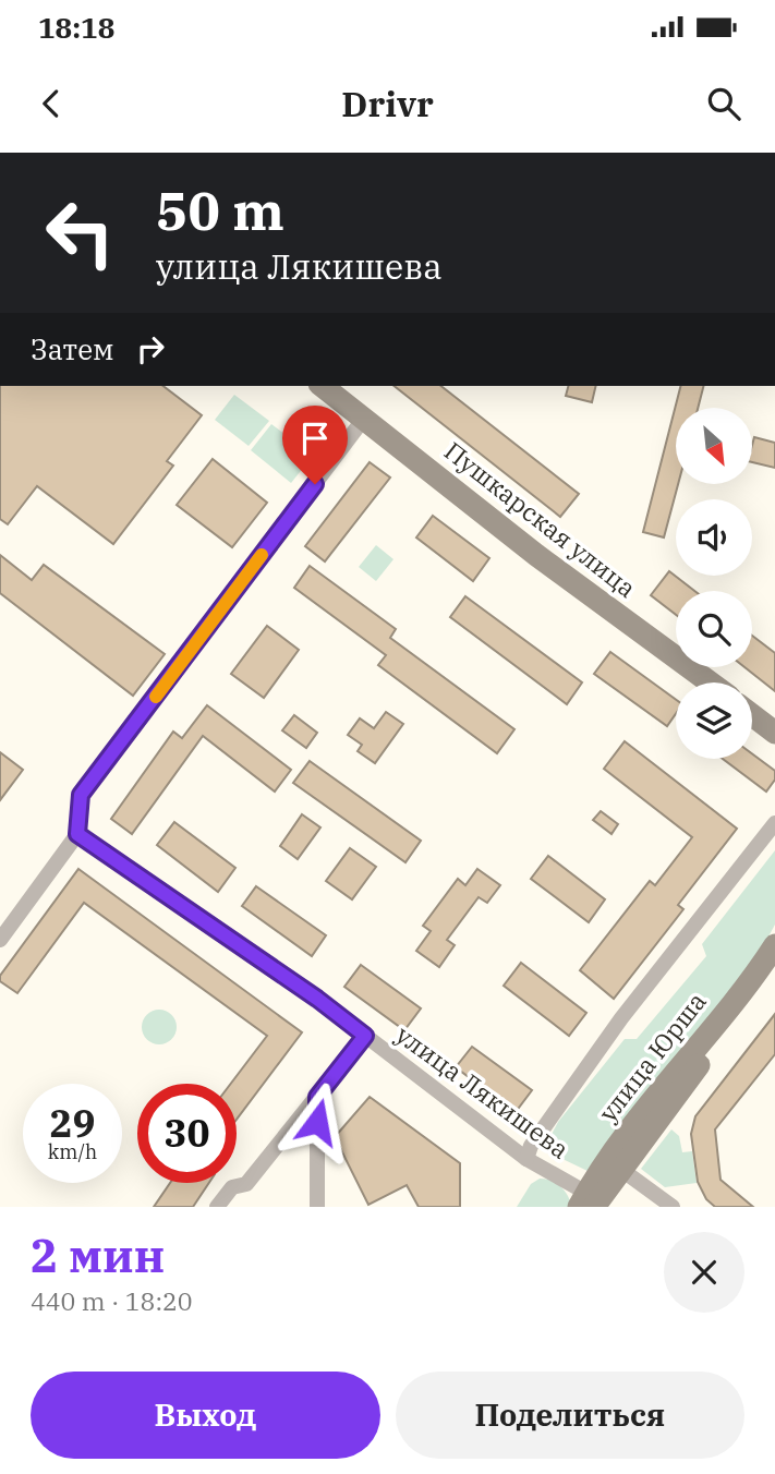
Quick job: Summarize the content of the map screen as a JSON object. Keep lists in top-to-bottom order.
{
  "streets": {
    "main road": ["Пушкарская улица", "улица Юрша"],
    "street": ["улица Лякишева"]
  },
  "crossings": [
    ["улица Юрша", "улица Лякишева"]
  ],
  "north": "bottom right",
  "page": {
    "status": "18:18",
    "header": "Drivr",
    "turn": ["50 m", "улица Лякишева"],
    "then": "Затем",
    "speed": "29 km/h",
    "limit": "30",
    "heading": ["2 мин", "440 m · 18:20"],
    "buttons": ["Выход", "Поделиться"]
  }
}
